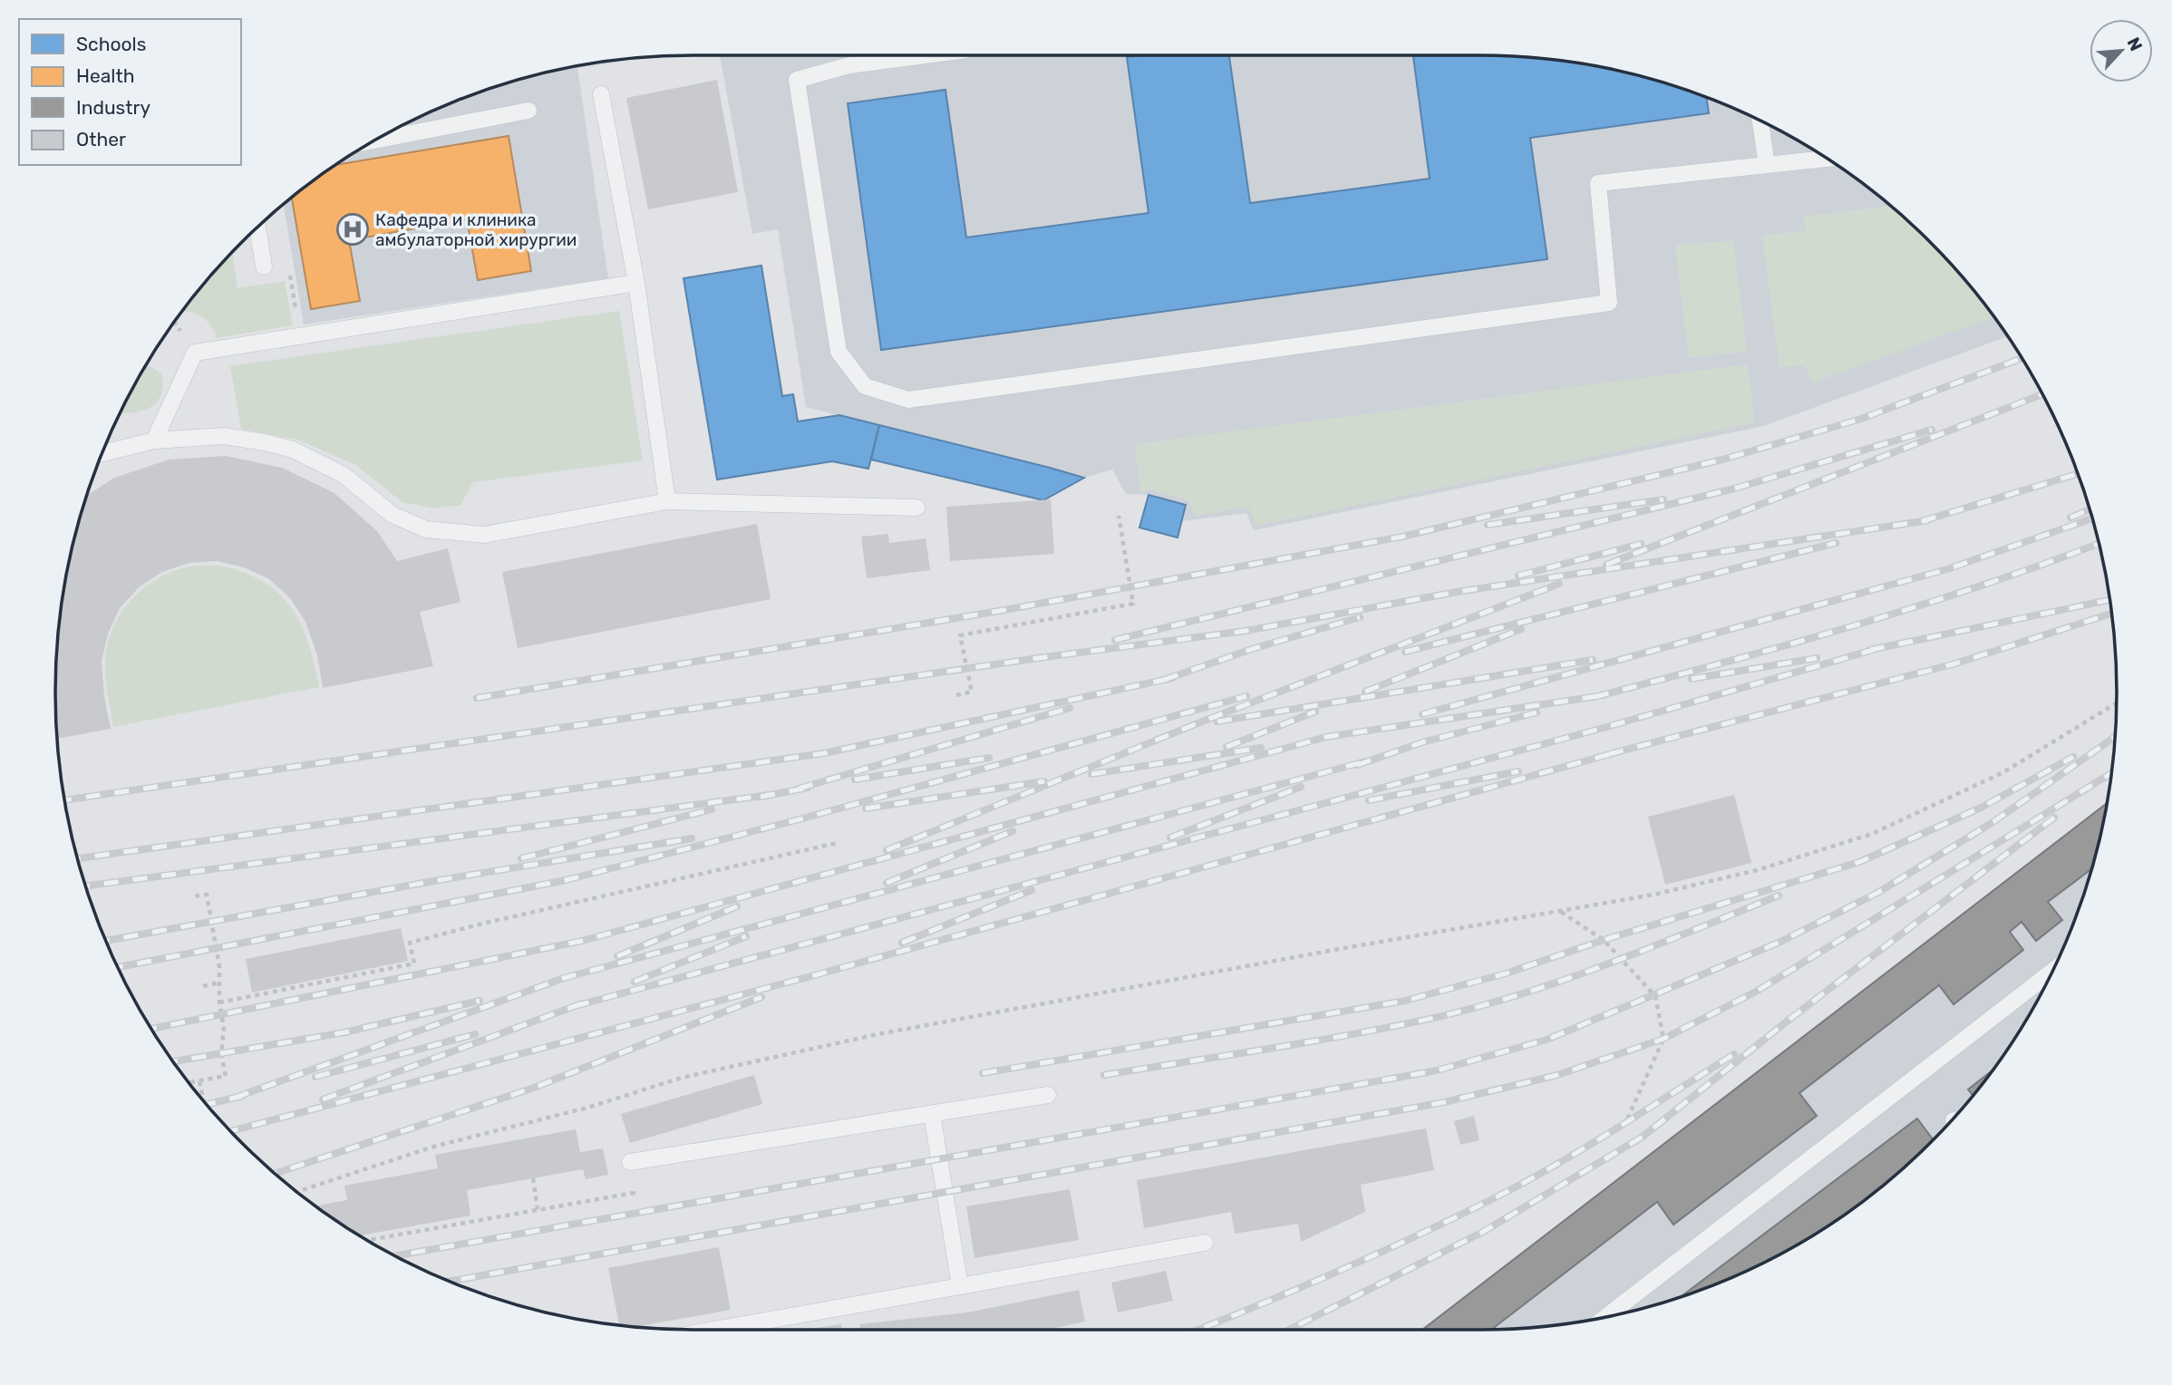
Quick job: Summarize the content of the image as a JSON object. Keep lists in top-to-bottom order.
{
  "places": {
    "hospital": ["Кафедра и клиника амбулаторной хирургии"]
  },
  "legend": [
    "Schools",
    "Health",
    "Industry",
    "Other"
  ],
  "north": "top right"
}
